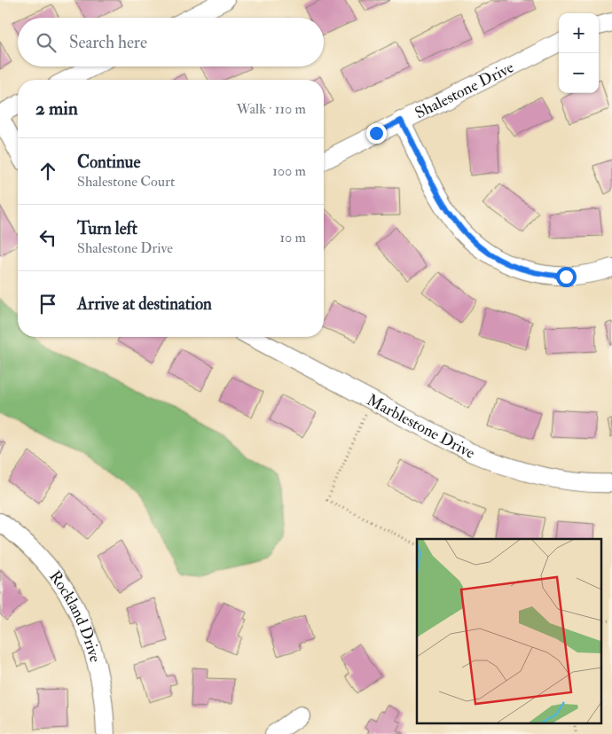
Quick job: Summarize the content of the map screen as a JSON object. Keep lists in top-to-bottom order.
{
  "streets": {
    "street": ["Shalestone Drive", "Marblestone Drive", "Rockland Drive"]
  },
  "page": {
    "map_buttons": ["+", "−"],
    "search": "Search here",
    "heading": ["2 min", "Walk · 110 m"],
    "list": [
      ["Continue", "Shalestone Court", "100 m"],
      ["Turn left", "Shalestone Drive", "10 m"],
      "Arrive at destination"
    ]
  }
}
